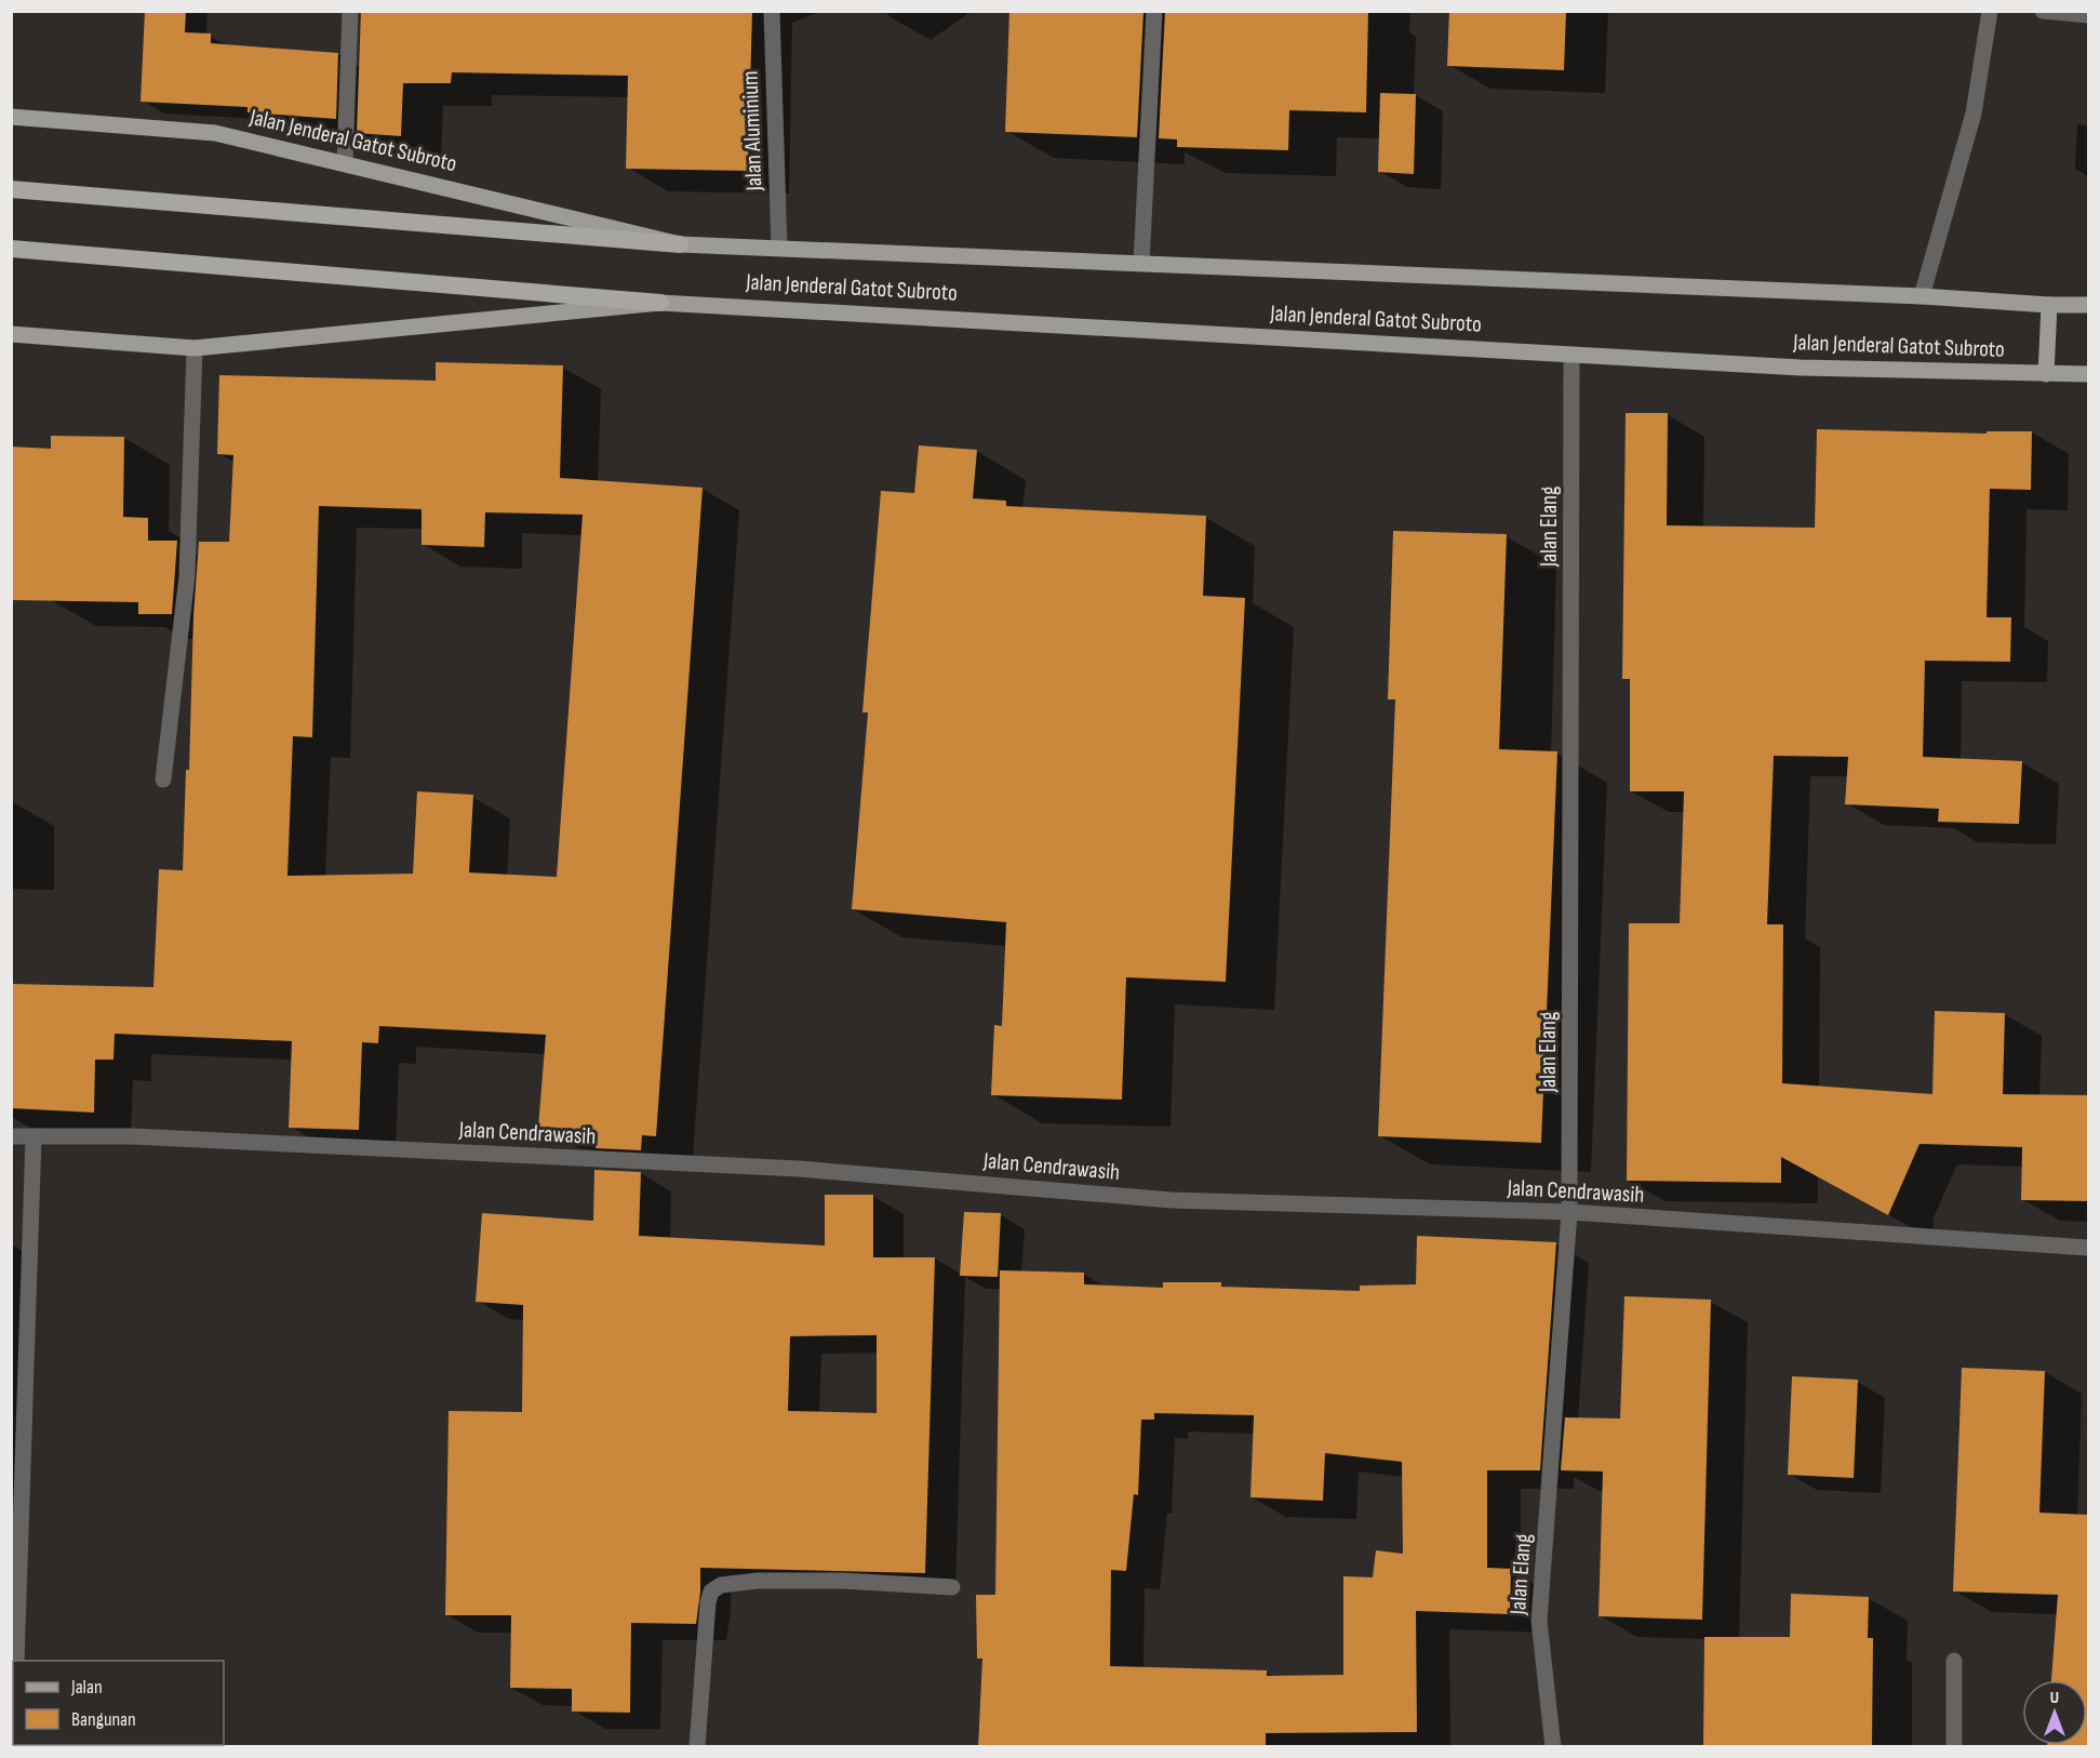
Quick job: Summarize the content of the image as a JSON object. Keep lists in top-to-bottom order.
{
  "streets": {
    "highway": ["Jalan Jenderal Gatot Subroto"],
    "street": ["Jalan Aluminium", "Jalan Elang", "Jalan Cendrawasih"]
  },
  "crossings": [
    ["Jalan Aluminium", "Jalan Jenderal Gatot Subroto"],
    ["Jalan Jenderal Gatot Subroto", "Jalan Elang"],
    ["Jalan Elang", "Jalan Cendrawasih"]
  ],
  "legend": ["Jalan", "Bangunan"],
  "north": "top"
}
